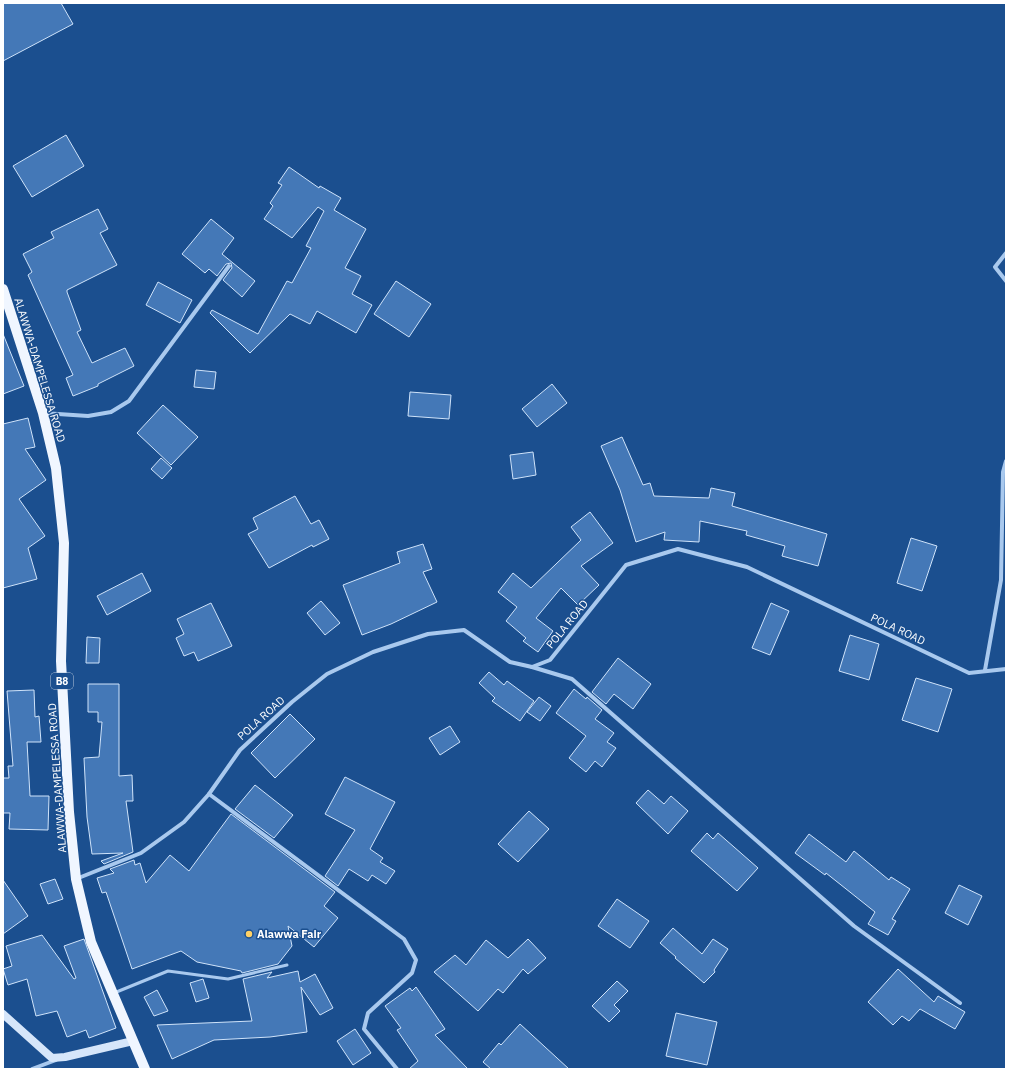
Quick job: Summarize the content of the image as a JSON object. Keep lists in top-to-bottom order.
{
  "streets": {
    "main road": ["ALAWWA-DAMPELESSA ROAD", "B8"],
    "street": ["POLA ROAD"]
  },
  "crossings": [
    ["ALAWWA-DAMPELESSA ROAD", "POLA ROAD"]
  ],
  "places": ["Alawwa Fair"]
}
